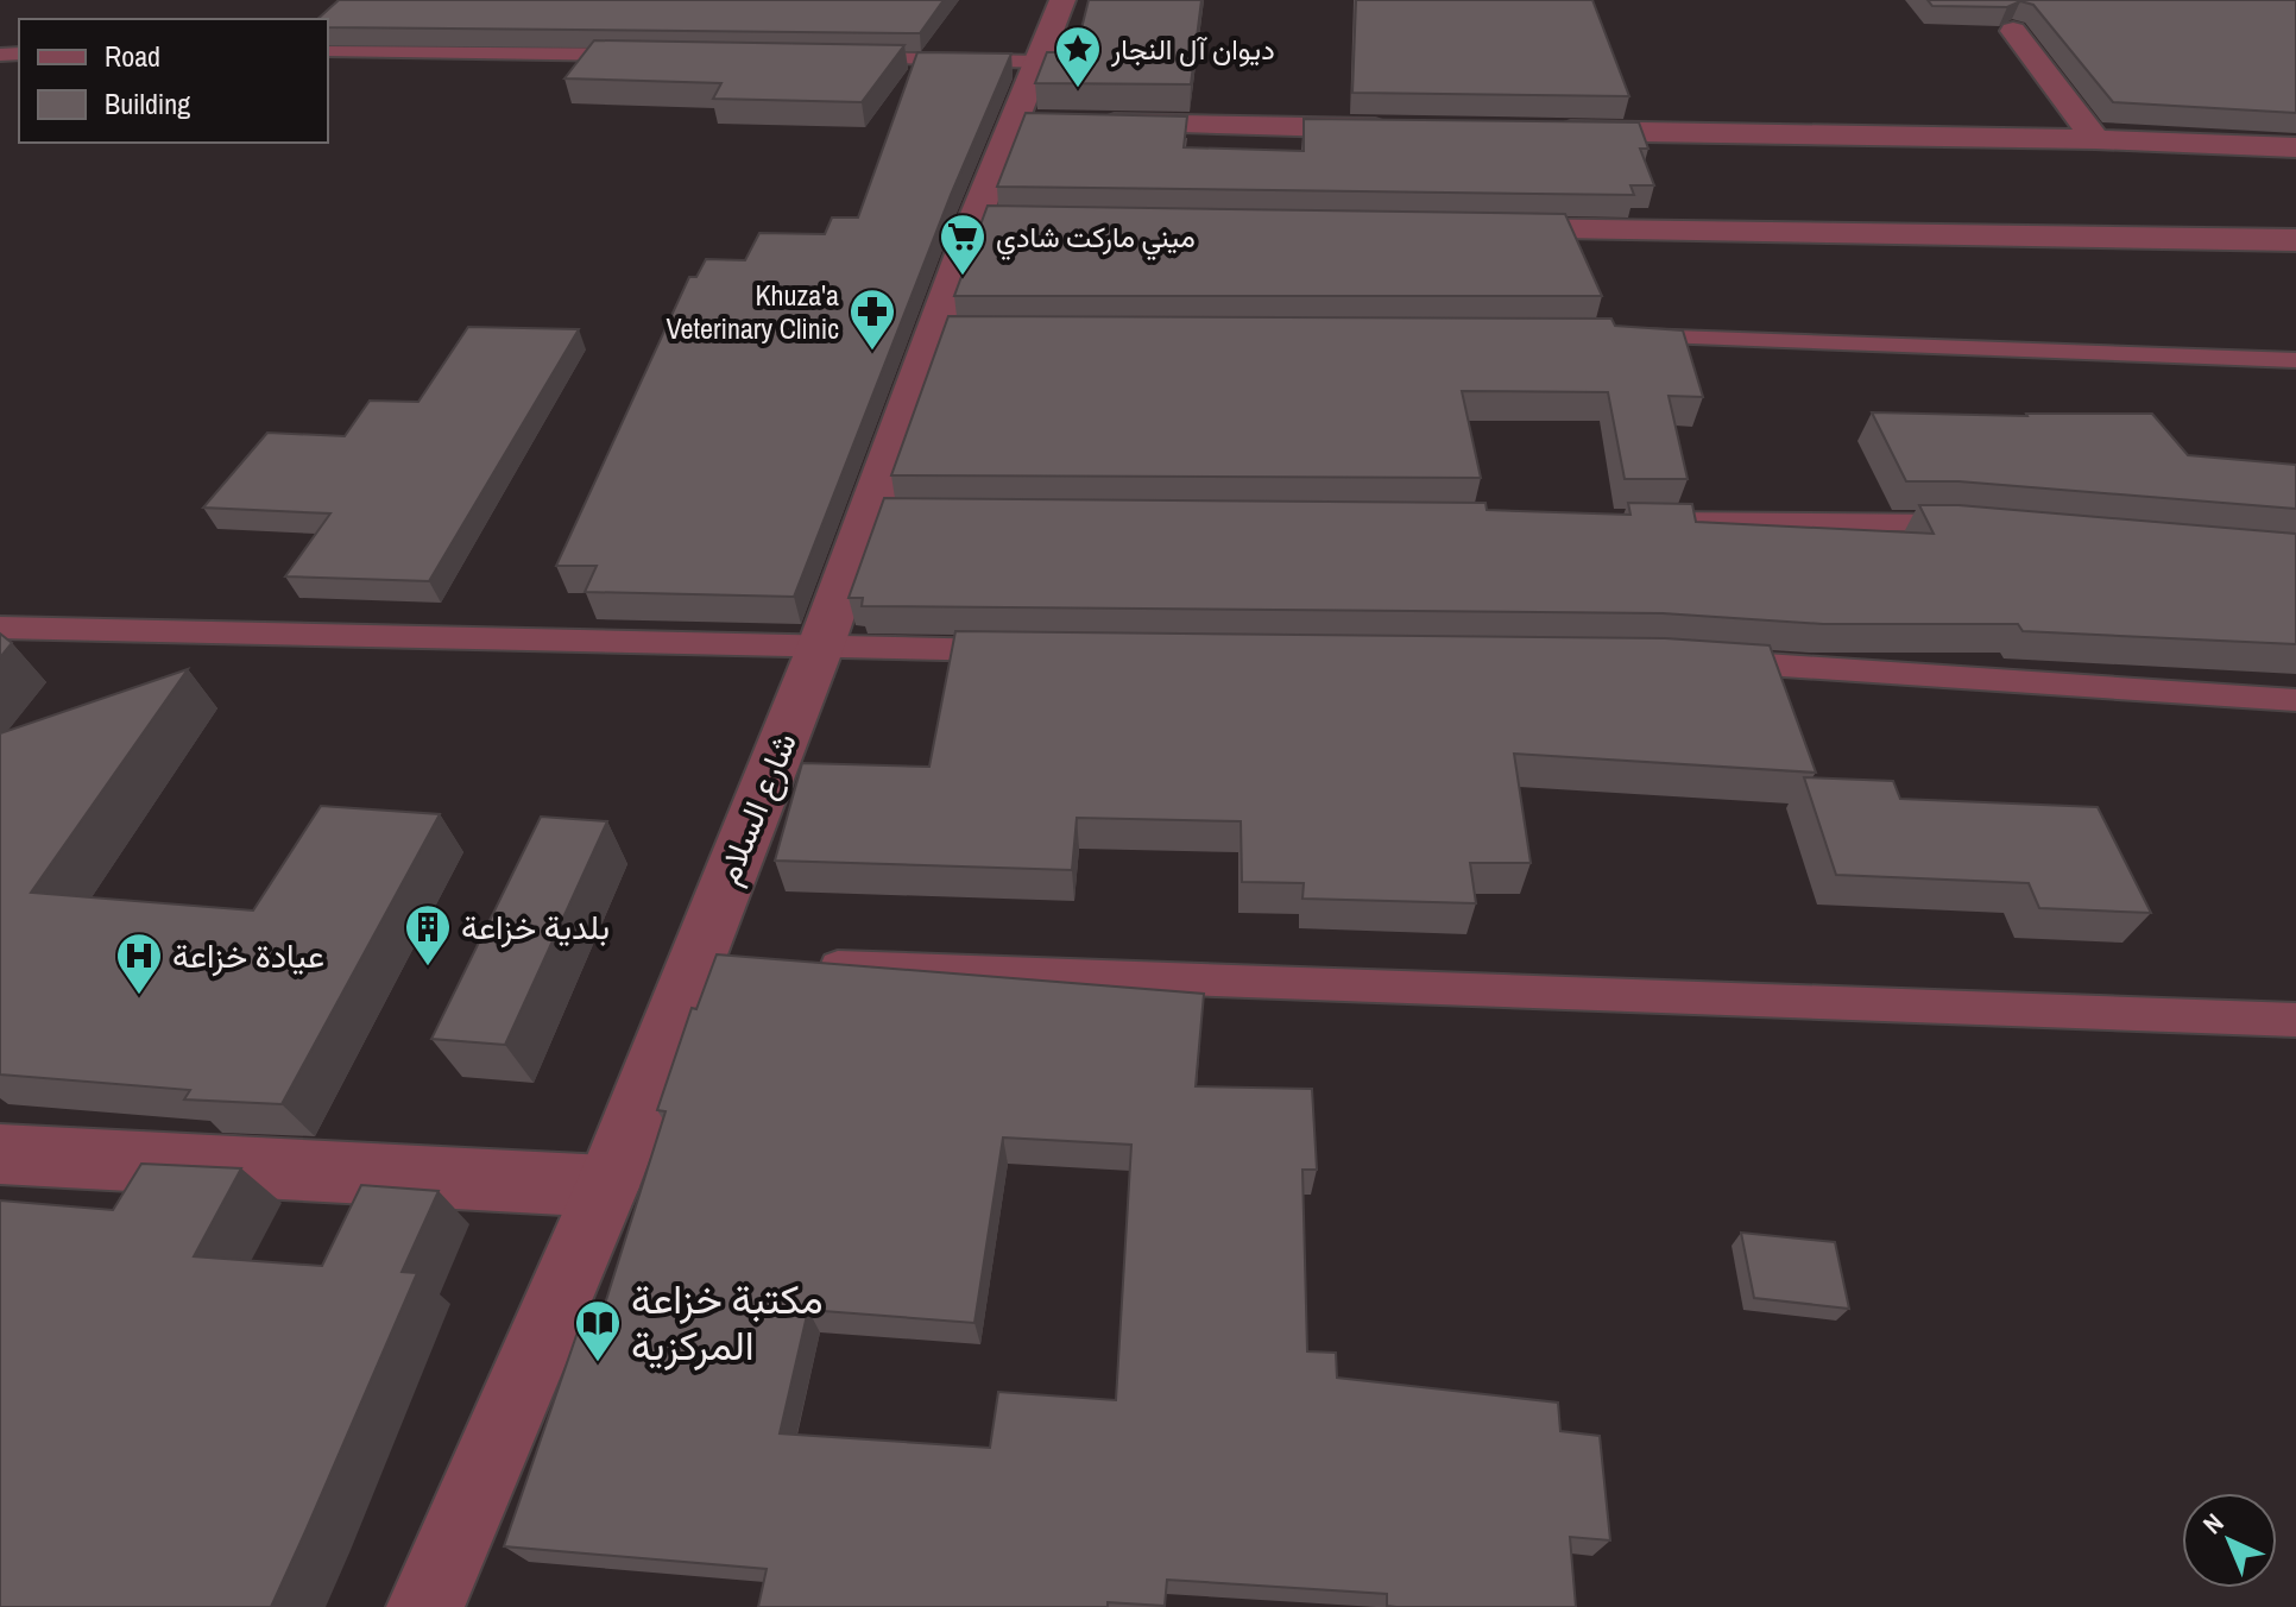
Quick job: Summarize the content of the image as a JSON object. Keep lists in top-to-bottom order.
{
  "streets": {
    "street": ["شارع السلام"]
  },
  "places": {
    "place": ["ديوان آل النجار"],
    "supermarket": ["ميني ماركت شادي"],
    "pharmacy": ["Khuza'a Veterinary Clinic"],
    "building": ["بلدية خزاعة"],
    "hospital": ["عيادة خزاعة"],
    "library": ["مكتبة خزاعة المركزية"]
  },
  "legend": ["Road", "Building"],
  "north": "top left"
}
